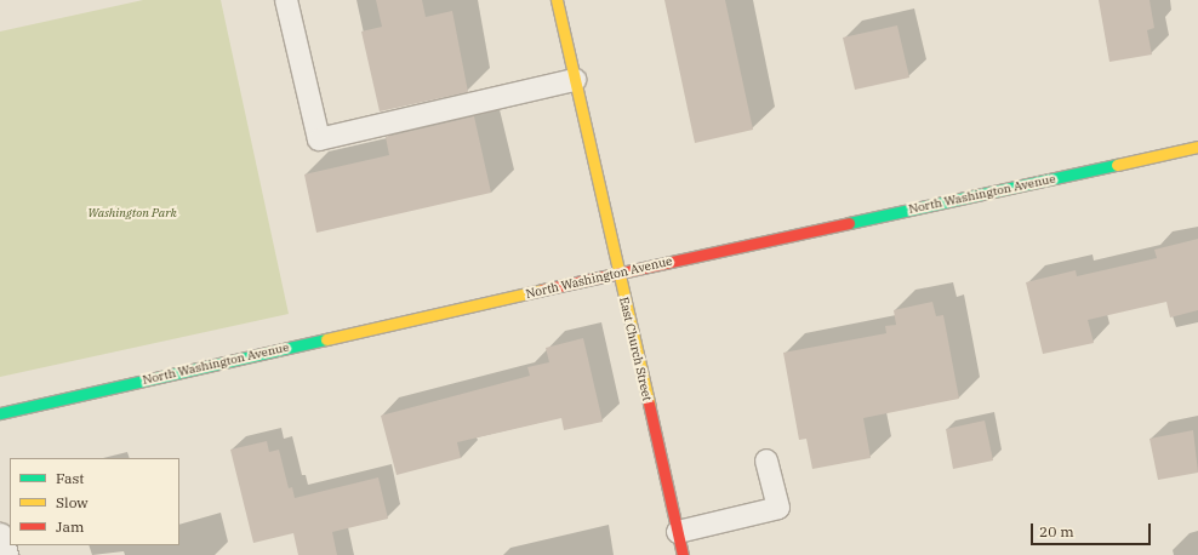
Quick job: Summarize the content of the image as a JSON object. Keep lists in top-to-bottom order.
{
  "streets": {
    "main road": ["North Washington Avenue", "East Church Street"]
  },
  "crossings": [
    ["North Washington Avenue", "East Church Street"]
  ],
  "parks": ["Washington Park"],
  "legend": ["Fast", "Slow", "Jam"],
  "scale_bar": "20 m"
}
